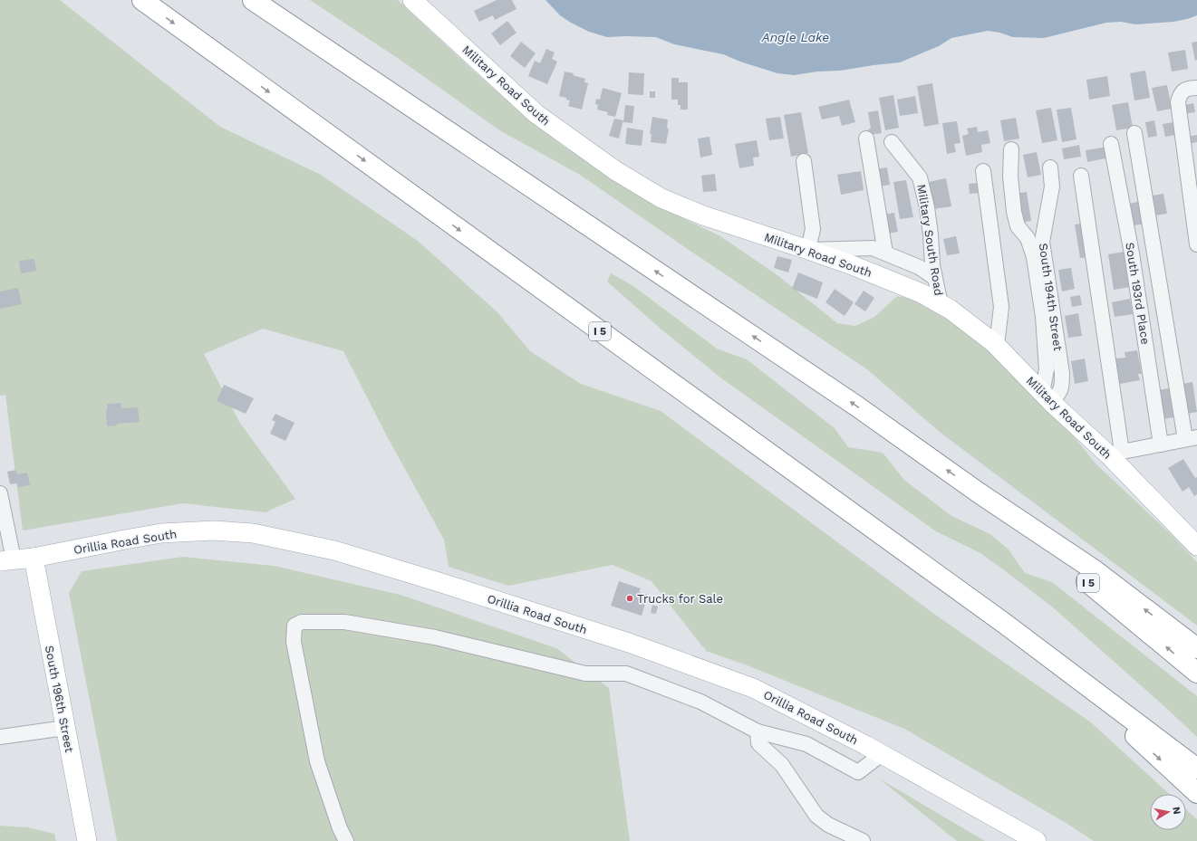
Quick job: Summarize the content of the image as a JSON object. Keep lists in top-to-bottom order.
{
  "streets": {
    "highway": ["I 5"],
    "main road": ["Military Road South", "Orillia Road South", "South 196th Street"],
    "street": ["Military South Road", "South 193rd Place", "South 194th Street"]
  },
  "crossings": [
    ["Military Road South", "Military South Road"],
    ["Military Road South", "South 194th Street"],
    ["Orillia Road South", "South 196th Street"]
  ],
  "water": ["Angle Lake"],
  "places": ["Trucks for Sale"],
  "north": "right"
}
